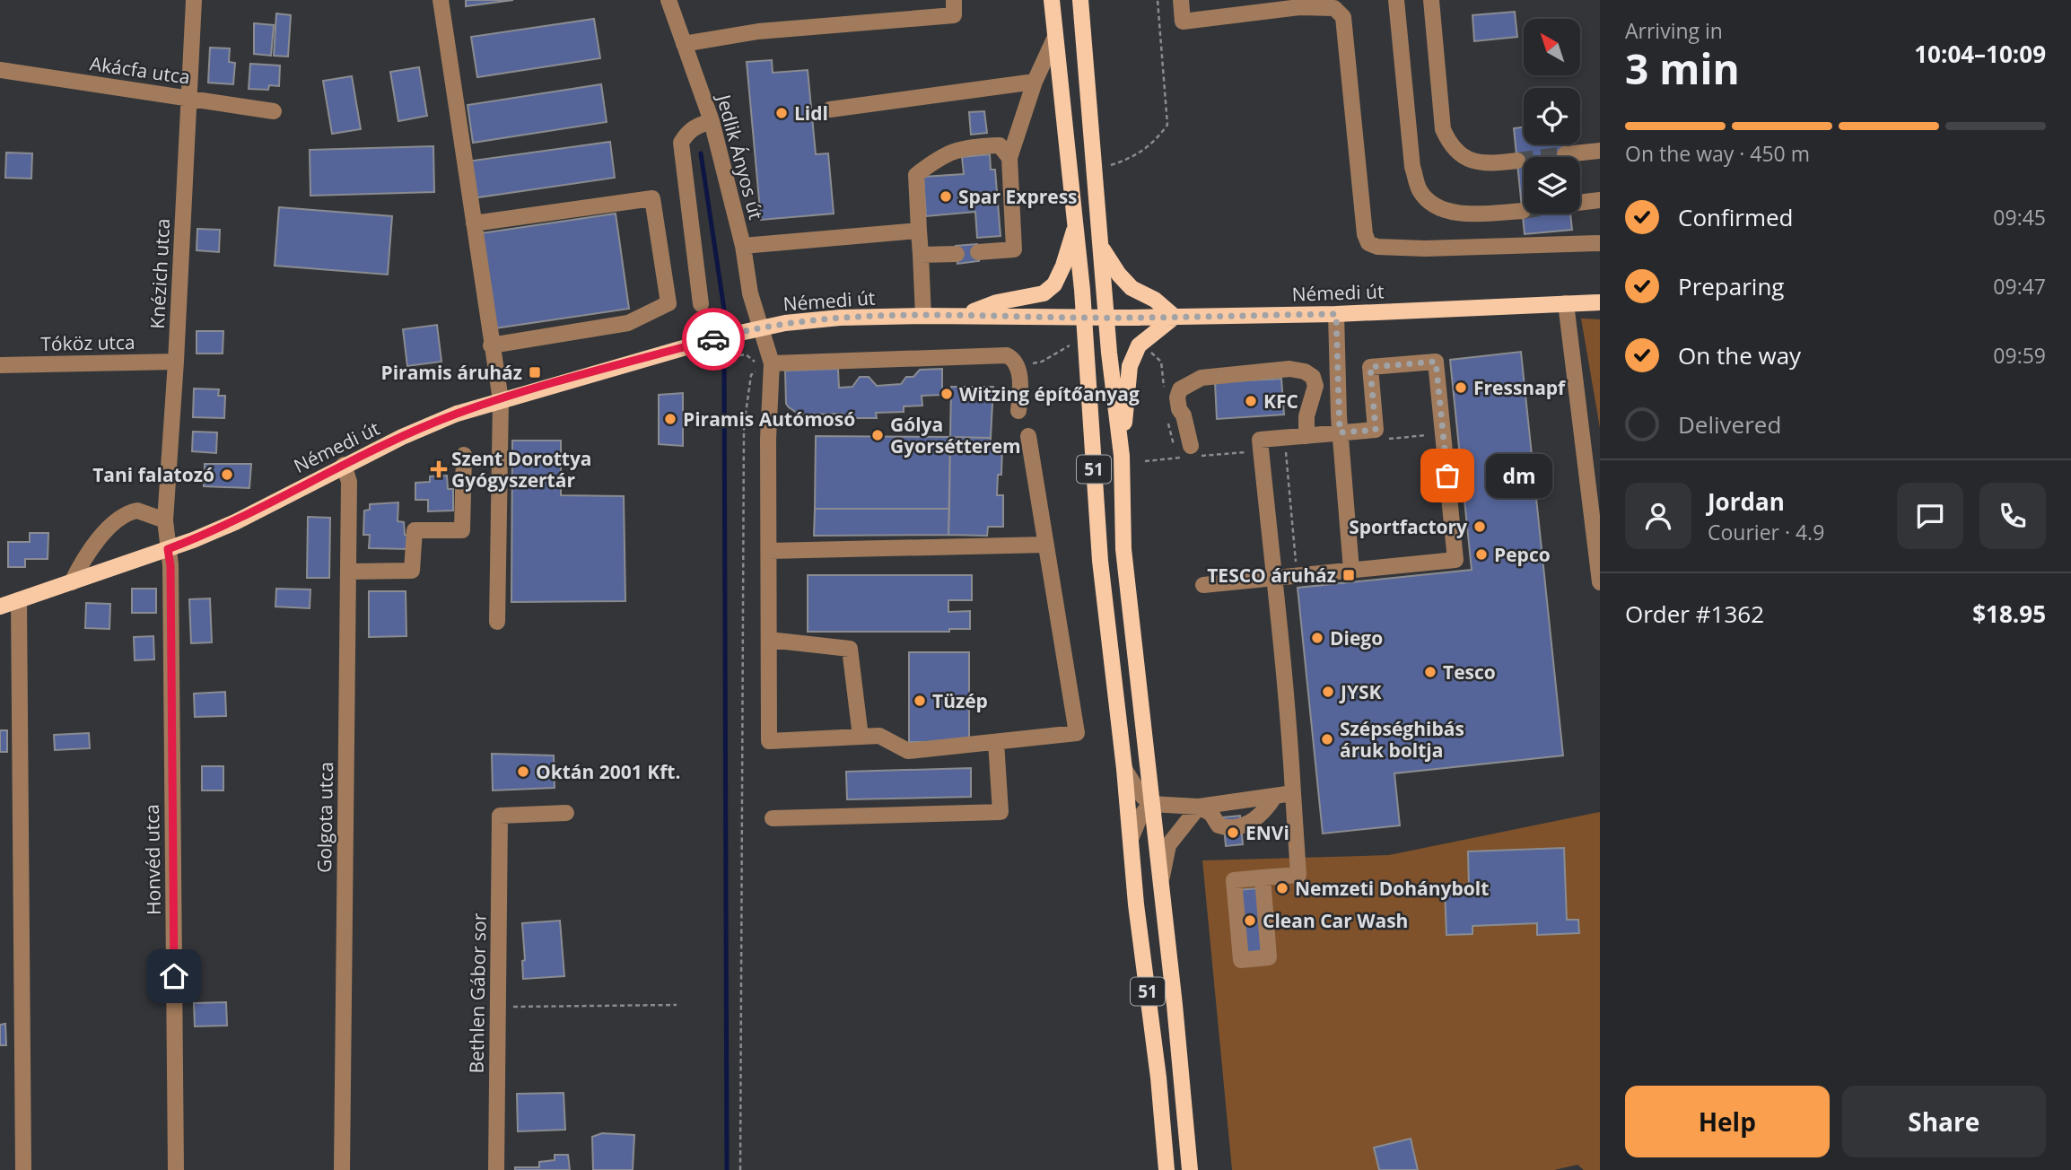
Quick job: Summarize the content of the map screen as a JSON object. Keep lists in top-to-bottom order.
{
  "streets": {
    "main road": ["Némedi út", "51"],
    "street": [
      "Akácfa utca",
      "Jedlik Ányos út",
      "Knézich utca",
      "Tóköz utca",
      "Golgota utca",
      "Honvéd utca",
      "Bethlen Gábor sor"
    ]
  },
  "crossings": [
    ["Akácfa utca", "Knézich utca"],
    ["Jedlik Ányos út", "Némedi út"],
    ["Knézich utca", "Némedi út"],
    ["Knézich utca", "Tóköz utca"],
    ["Knézich utca", "Honvéd utca"],
    ["Némedi út", "51"],
    ["Némedi út", "Golgota utca"],
    ["Némedi út", "Honvéd utca"]
  ],
  "places": {
    "other": [
      "Lidl",
      "Spar Express",
      "Fressnapf",
      "Witzing építőanyag",
      "KFC",
      "Piramis Autómosó",
      "Gólya Gyorsétterem",
      "Tani falatozó",
      "dm",
      "Sportfactory",
      "Pepco",
      "Diego",
      "Tesco",
      "JYSK",
      "Tüzép",
      "Szépséghibás áruk boltja",
      "Oktán 2001 Kft.",
      "ENVi",
      "Nemzeti Dohánybolt",
      "Clean Car Wash"
    ],
    "transit": ["Piramis áruház", "TESCO áruház"],
    "health": ["Szent Dorottya Gyógyszertár"]
  },
  "north": "top left",
  "page": {
    "heading": ["3 min", "Arriving in", "10:04–10:09"],
    "panel": [
      "Jordan",
      "Courier · 4.9",
      "Order #1362",
      "$18.95"
    ],
    "bar": "On the way · 450 m",
    "list": [
      ["Confirmed", "09:45"],
      ["Preparing", "09:47"],
      ["On the way", "09:59"],
      "Delivered"
    ],
    "bubble": "dm",
    "buttons": ["Help", "Share"]
  }
}
